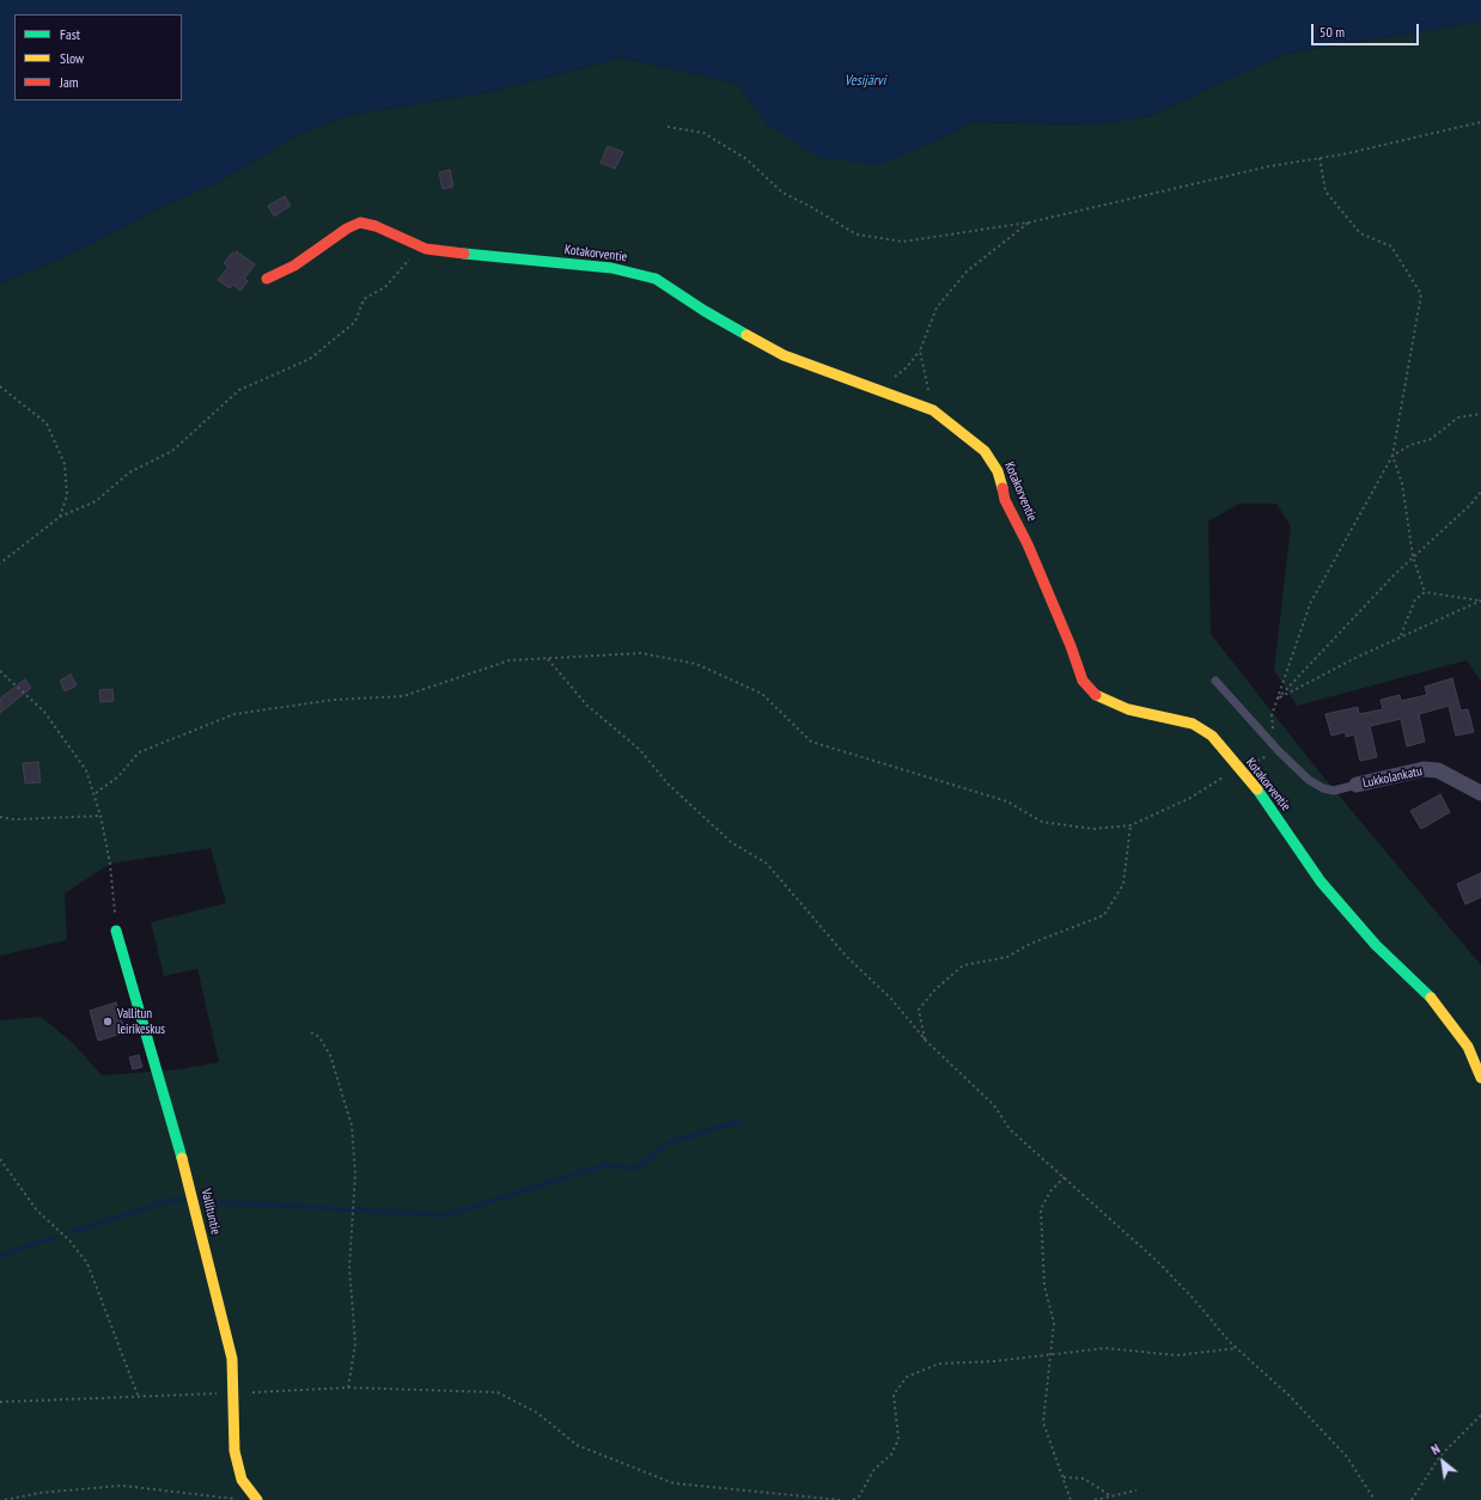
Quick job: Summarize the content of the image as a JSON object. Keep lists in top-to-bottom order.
{
  "streets": {
    "street": ["Kotakorventie", "Lukkolankatu", "Vallituntie"]
  },
  "water": ["Vesijärvi"],
  "places": ["Vallitun leirikeskus"],
  "legend": ["Fast", "Slow", "Jam"],
  "scale_bar": "50 m",
  "north": "top left"
}
